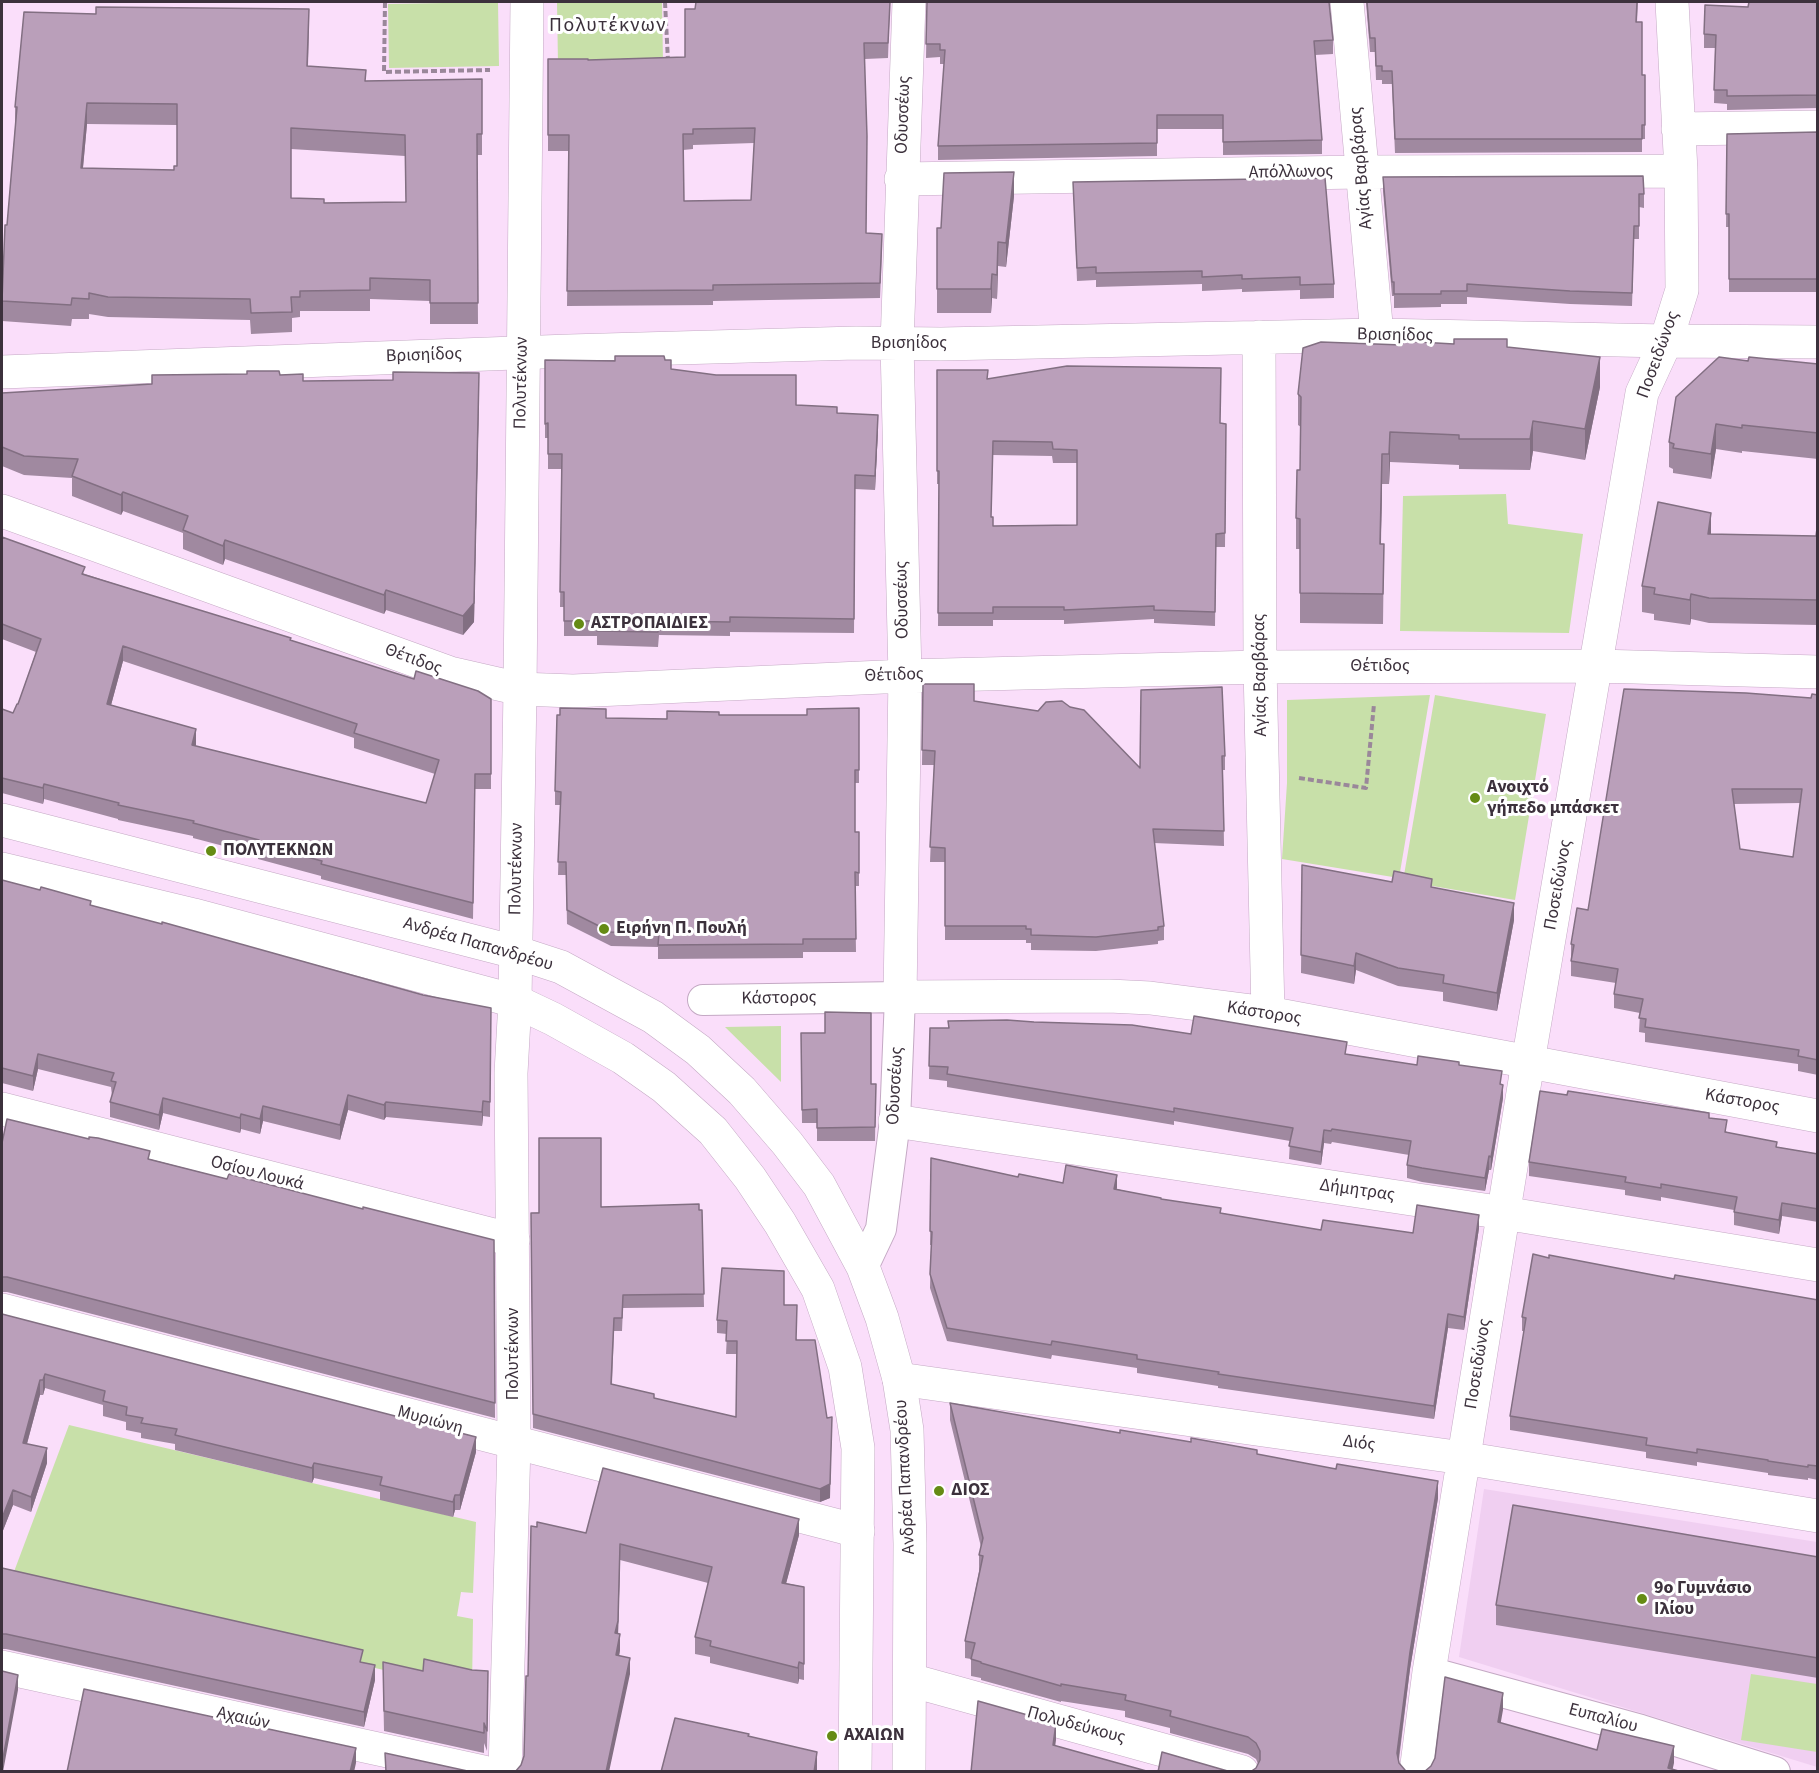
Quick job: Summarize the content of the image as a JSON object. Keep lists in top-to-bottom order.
{
  "streets": {
    "street": [
      "Οδυσσέως",
      "Αγίας Βαρβάρας",
      "Απόλλωνος",
      "Βρισηίδος",
      "Ποσειδώνος",
      "Πολυτέκνων",
      "Θέτιδος",
      "Ανδρέα Παπανδρέου",
      "Κάστορος",
      "Οσίου Λουκά",
      "Δήμητρας",
      "Μυριώνη",
      "Διός",
      "Αχαιών",
      "Ευπαλίου",
      "Πολυδεύκους"
    ]
  },
  "crossings": [
    ["Οδυσσέως", "Απόλλωνος"],
    ["Οδυσσέως", "Βρισηίδος"],
    ["Οδυσσέως", "Θέτιδος"],
    ["Οδυσσέως", "Ανδρέα Παπανδρέου"],
    ["Οδυσσέως", "Κάστορος"],
    ["Οδυσσέως", "Δήμητρας"],
    ["Αγίας Βαρβάρας", "Απόλλωνος"],
    ["Αγίας Βαρβάρας", "Βρισηίδος"],
    ["Αγίας Βαρβάρας", "Θέτιδος"],
    ["Αγίας Βαρβάρας", "Κάστορος"],
    ["Απόλλωνος", "Ποσειδώνος"],
    ["Βρισηίδος", "Ποσειδώνος"],
    ["Βρισηίδος", "Πολυτέκνων"],
    ["Ποσειδώνος", "Θέτιδος"],
    ["Ποσειδώνος", "Κάστορος"],
    ["Ποσειδώνος", "Δήμητρας"],
    ["Ποσειδώνος", "Διός"],
    ["Ποσειδώνος", "Ευπαλίου"],
    ["Πολυτέκνων", "Θέτιδος"],
    ["Πολυτέκνων", "Ανδρέα Παπανδρέου"],
    ["Πολυτέκνων", "Οσίου Λουκά"],
    ["Πολυτέκνων", "Μυριώνη"],
    ["Ανδρέα Παπανδρέου", "Διός"],
    ["Ανδρέα Παπανδρέου", "Πολυδεύκους"]
  ],
  "districts": ["Πολυτέκνων"],
  "places": [
    "ΑΣΤΡΟΠΑΙΔΙΕΣ",
    "Ανοιχτό γήπεδο μπάσκετ",
    "ΠΟΛΥΤΕΚΝΩΝ",
    "Ειρήνη Π. Πουλή",
    "ΔΙΟΣ",
    "9ο Γυμνάσιο Ιλίου",
    "ΑΧΑΙΩΝ"
  ]
}
